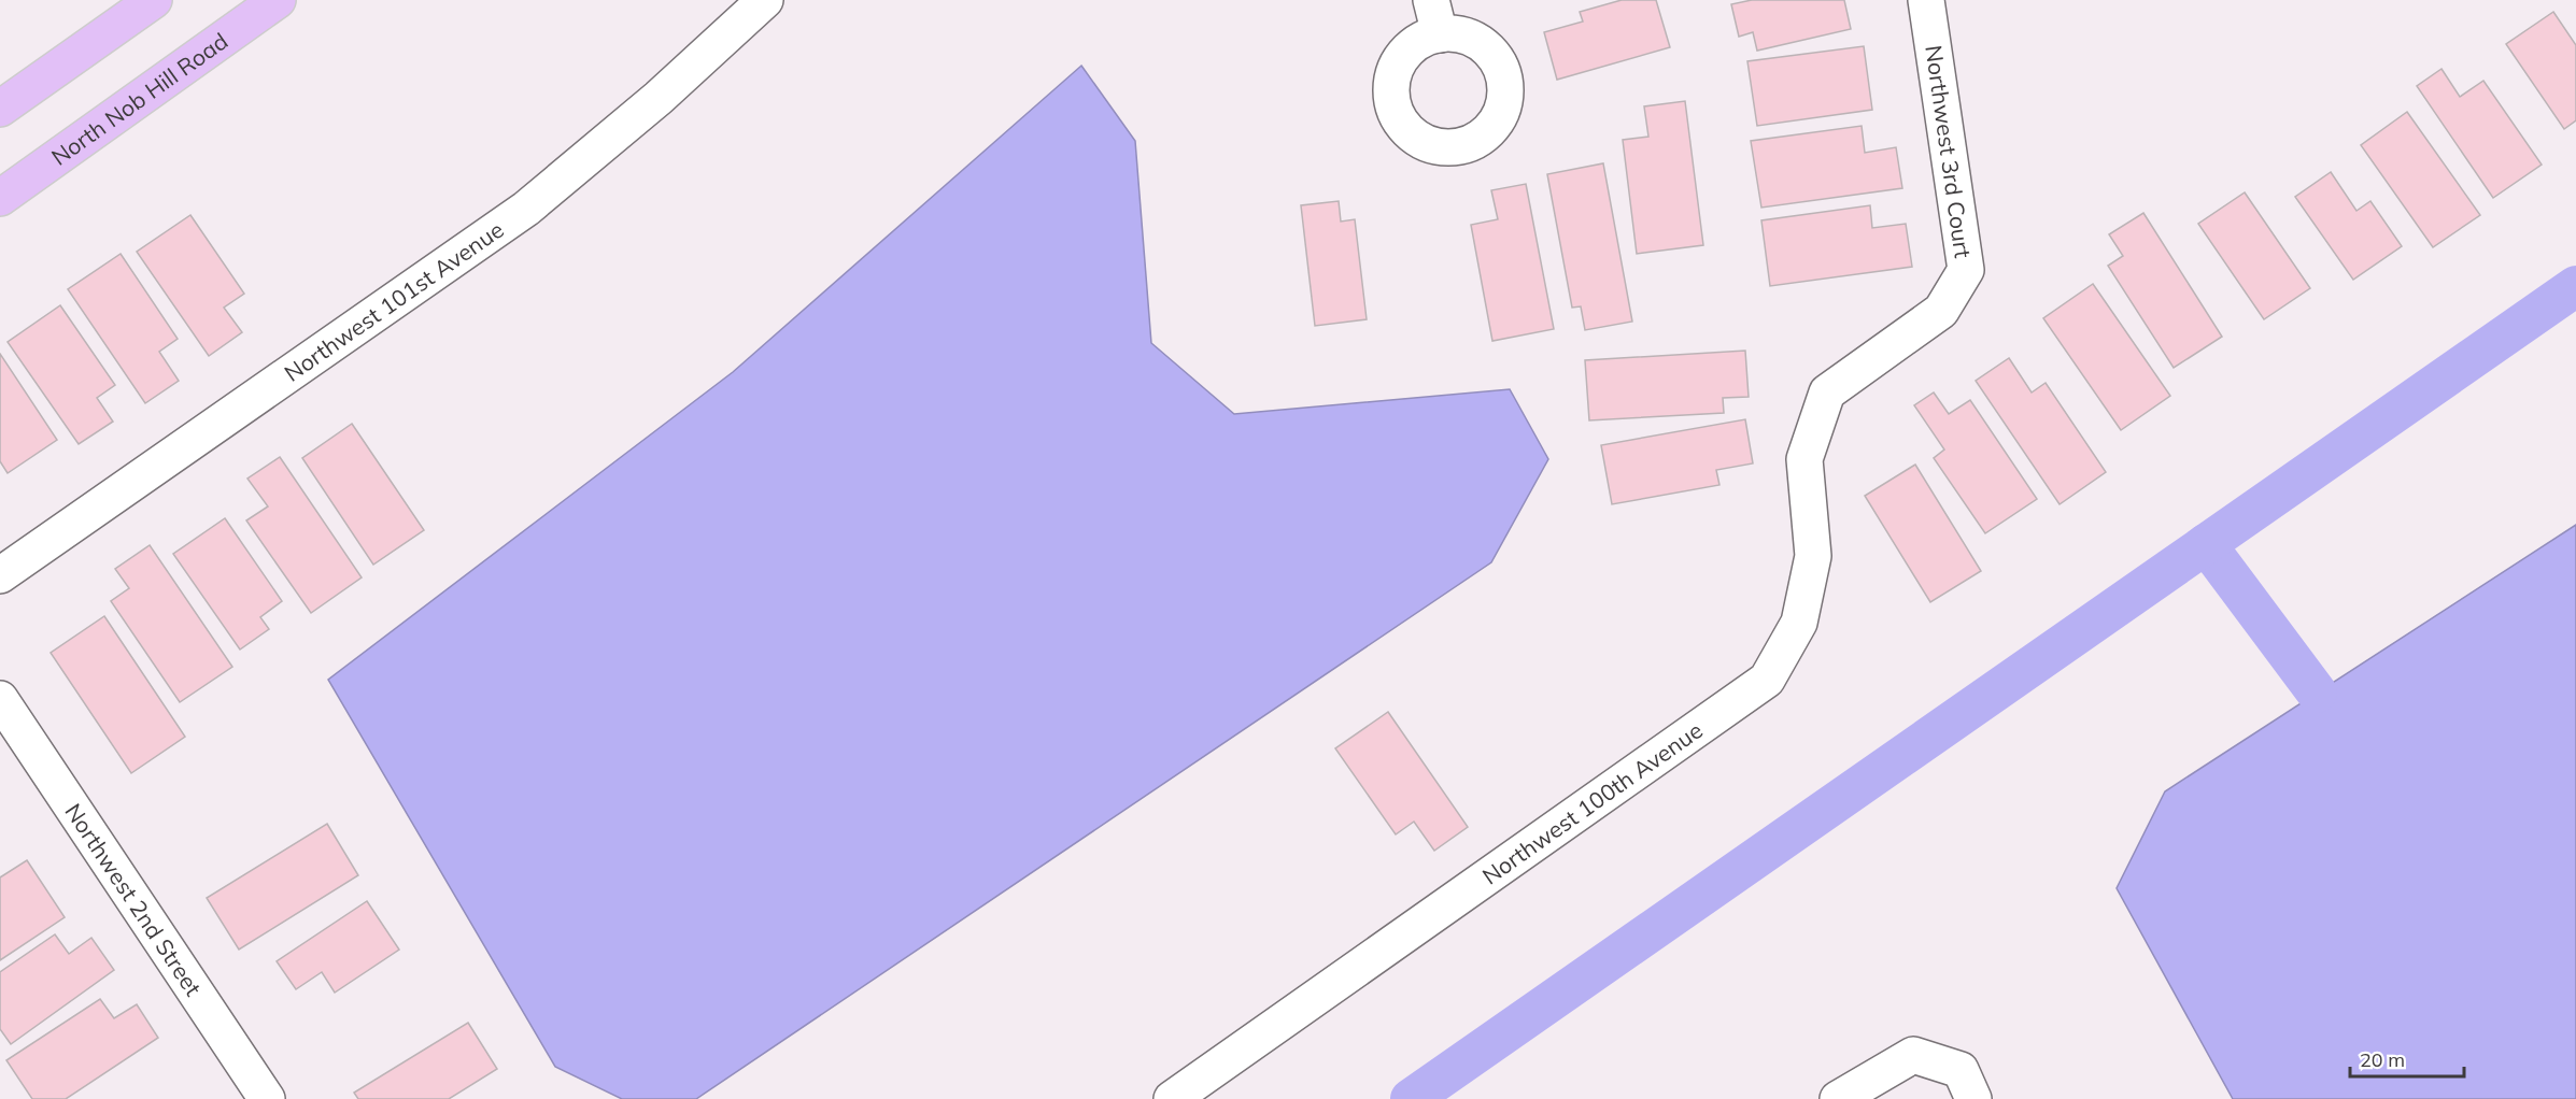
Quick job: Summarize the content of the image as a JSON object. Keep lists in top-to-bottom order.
{
  "streets": {
    "main road": ["North Nob Hill Road"],
    "street": [
      "Northwest 3rd Court",
      "Northwest 101st Avenue",
      "Northwest 100th Avenue",
      "Northwest 2nd Street"
    ]
  },
  "crossings": [
    ["Northwest 3rd Court", "Northwest 100th Avenue"]
  ],
  "scale_bar": "20 m"
}
